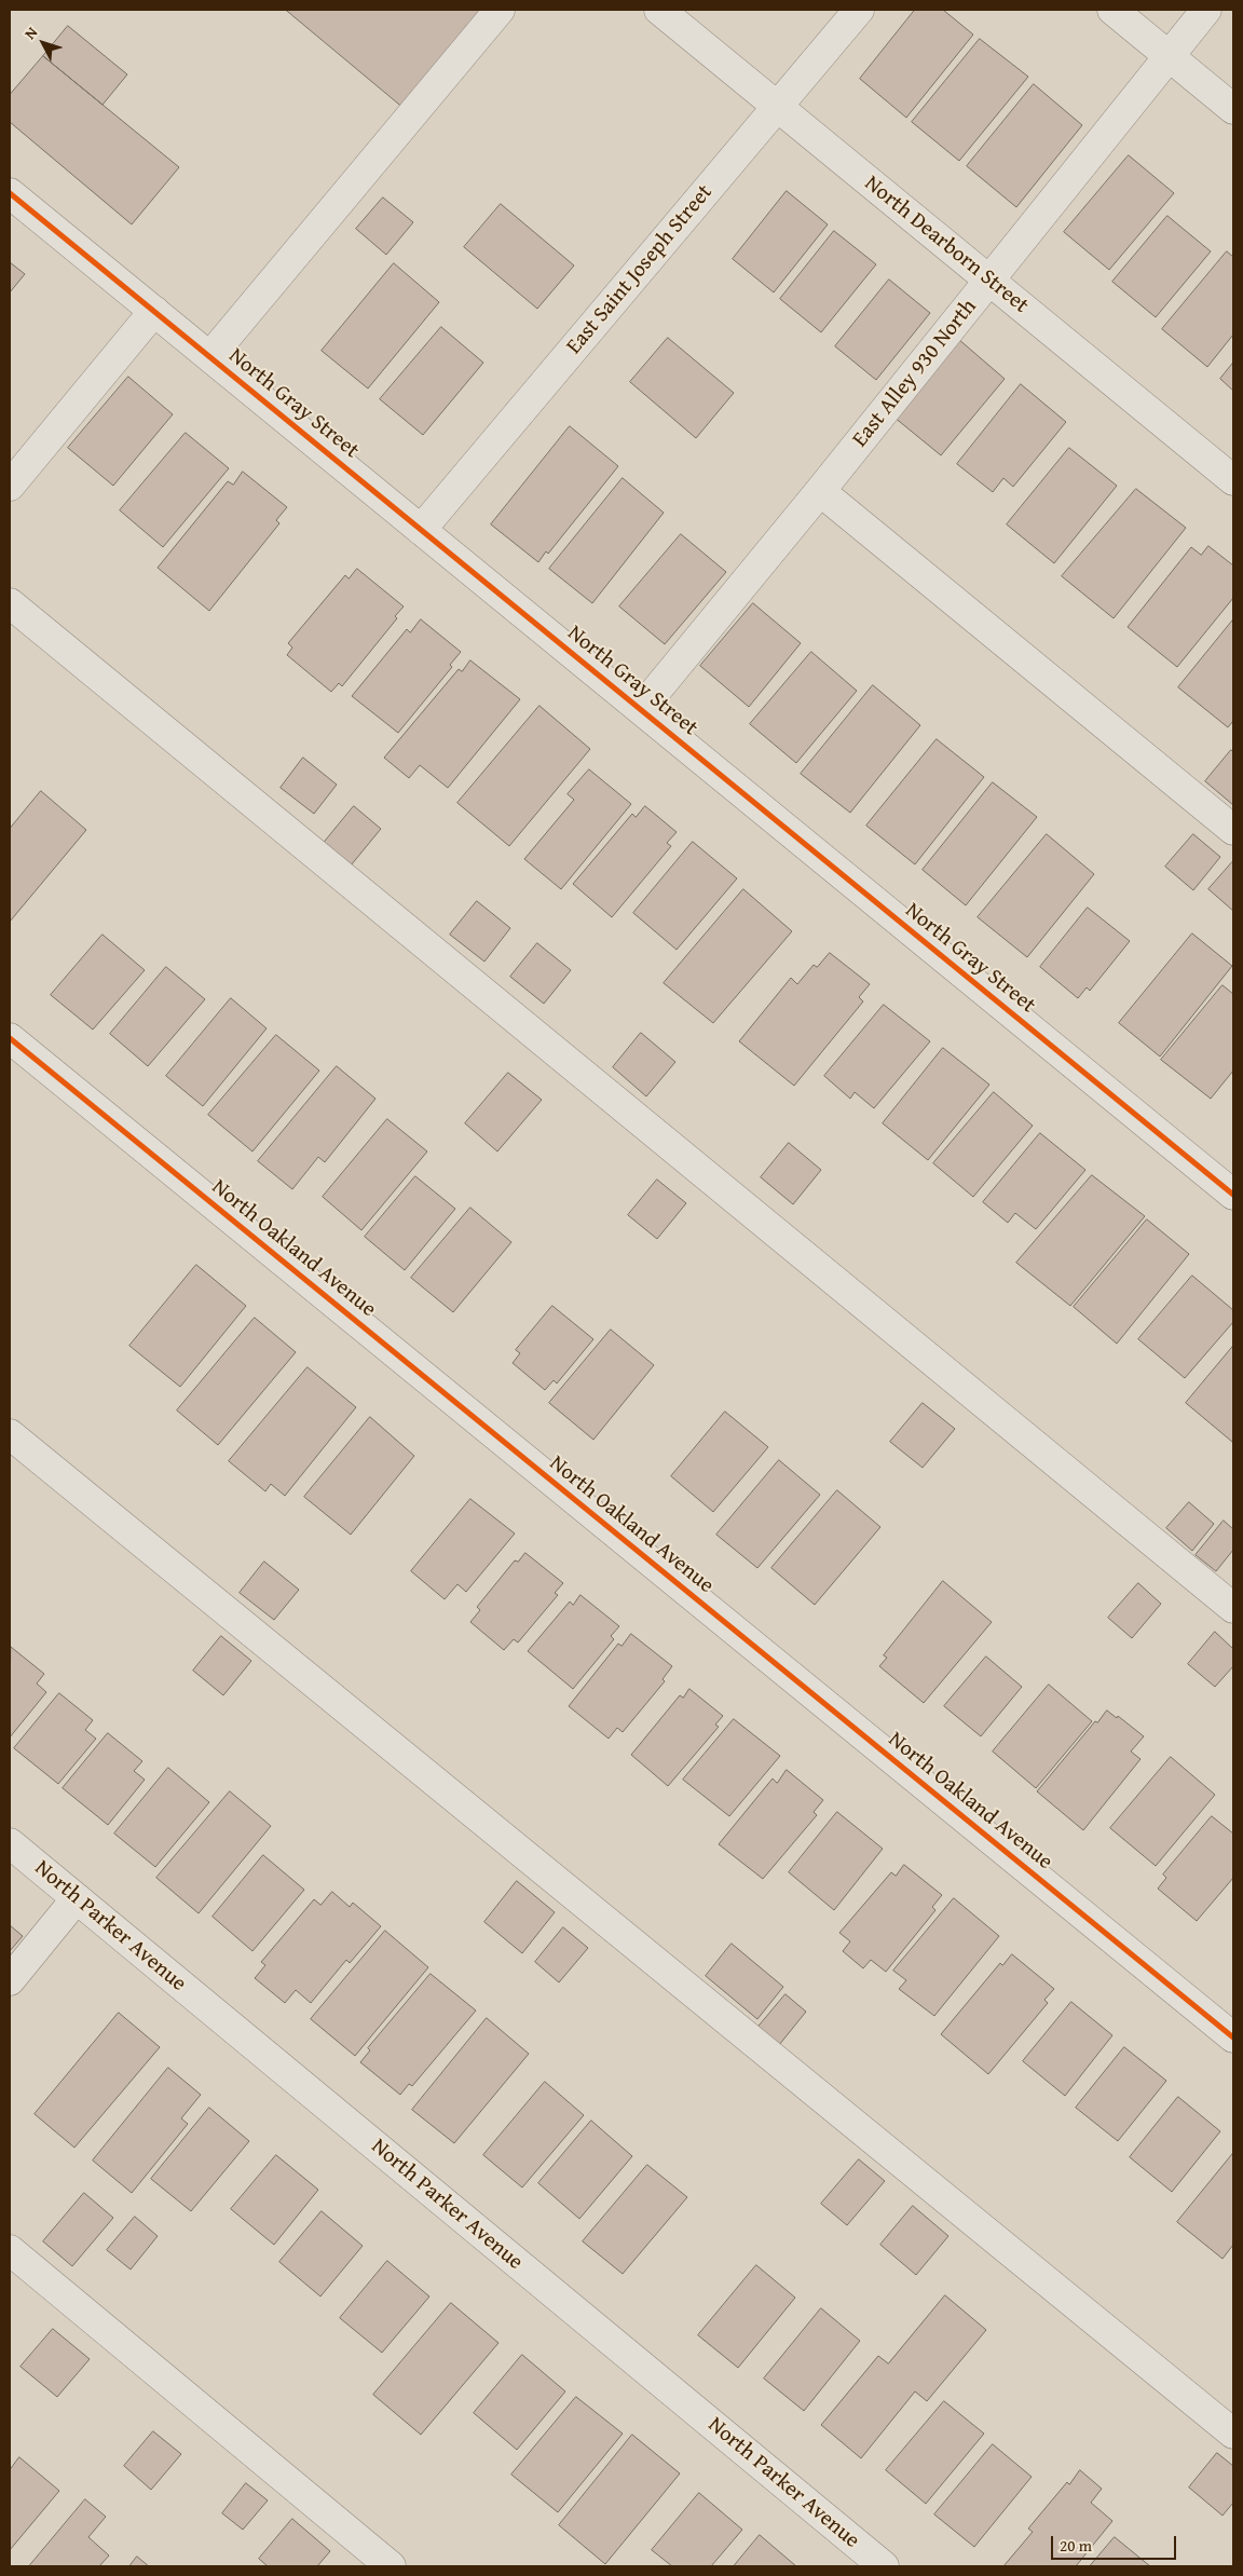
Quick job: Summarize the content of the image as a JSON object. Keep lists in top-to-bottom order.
{
  "streets": {
    "street": [
      "North Dearborn Street",
      "East Saint Joseph Street",
      "East Alley 930 North",
      "North Gray Street",
      "North Oakland Avenue",
      "North Parker Avenue"
    ]
  },
  "crossings": [
    ["North Dearborn Street", "East Saint Joseph Street"],
    ["North Dearborn Street", "East Alley 930 North"],
    ["East Saint Joseph Street", "North Gray Street"],
    ["East Alley 930 North", "North Gray Street"]
  ],
  "scale_bar": "20 m",
  "north": "top left"
}
